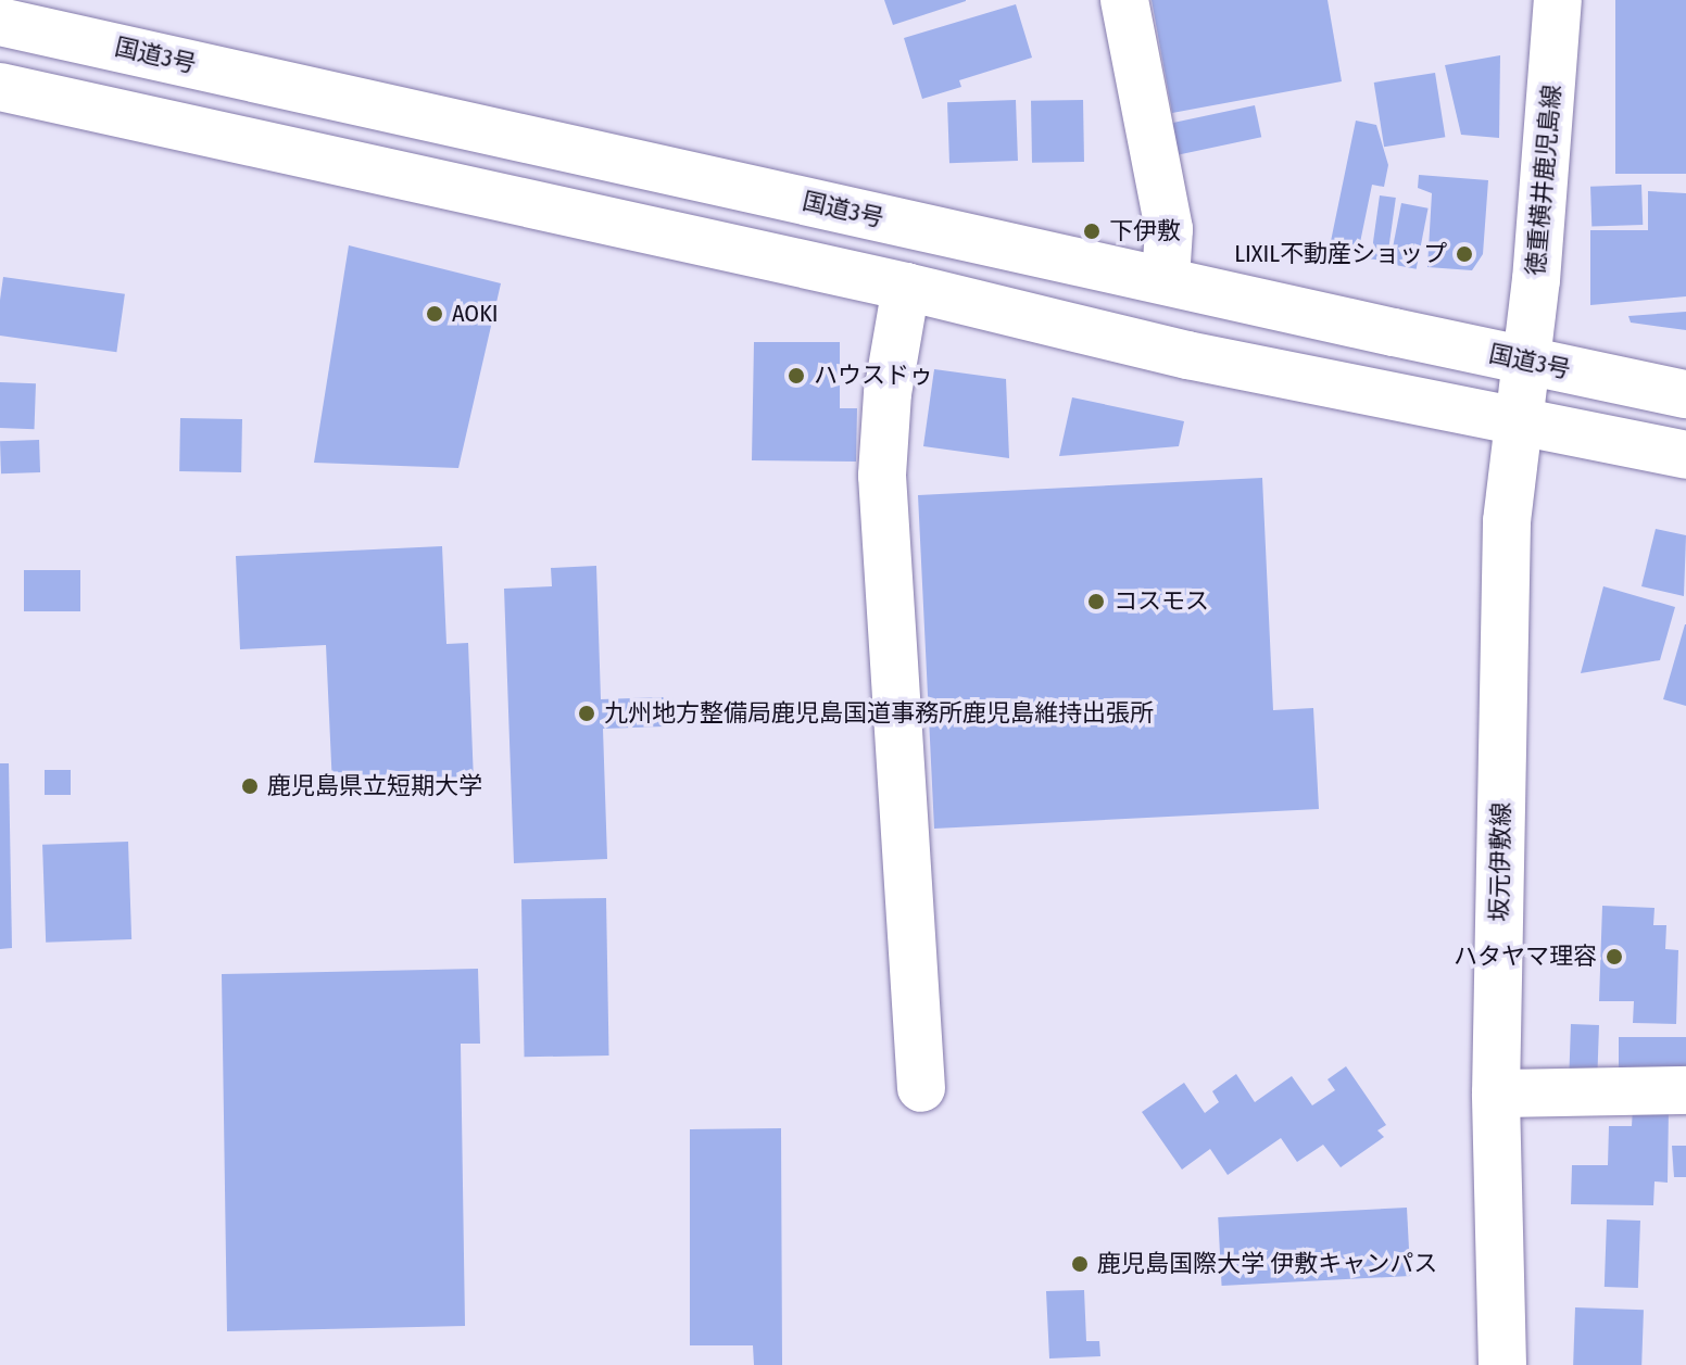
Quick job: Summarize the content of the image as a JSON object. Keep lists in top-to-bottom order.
{
  "streets": {
    "main road": ["国道3号", "徳重横井鹿児島線", "坂元伊敷線"]
  },
  "crossings": [
    ["国道3号", "徳重横井鹿児島線"],
    ["国道3号", "坂元伊敷線"],
    ["徳重横井鹿児島線", "坂元伊敷線"]
  ],
  "places": [
    "下伊敷",
    "LIXIL不動産ショップ",
    "AOKI",
    "ハウスドゥ",
    "コスモス",
    "九州地方整備局鹿児島国道事務所鹿児島維持出張所",
    "鹿児島県立短期大学",
    "ハタヤマ理容",
    "鹿児島国際大学 伊敷キャンパス"
  ]
}
